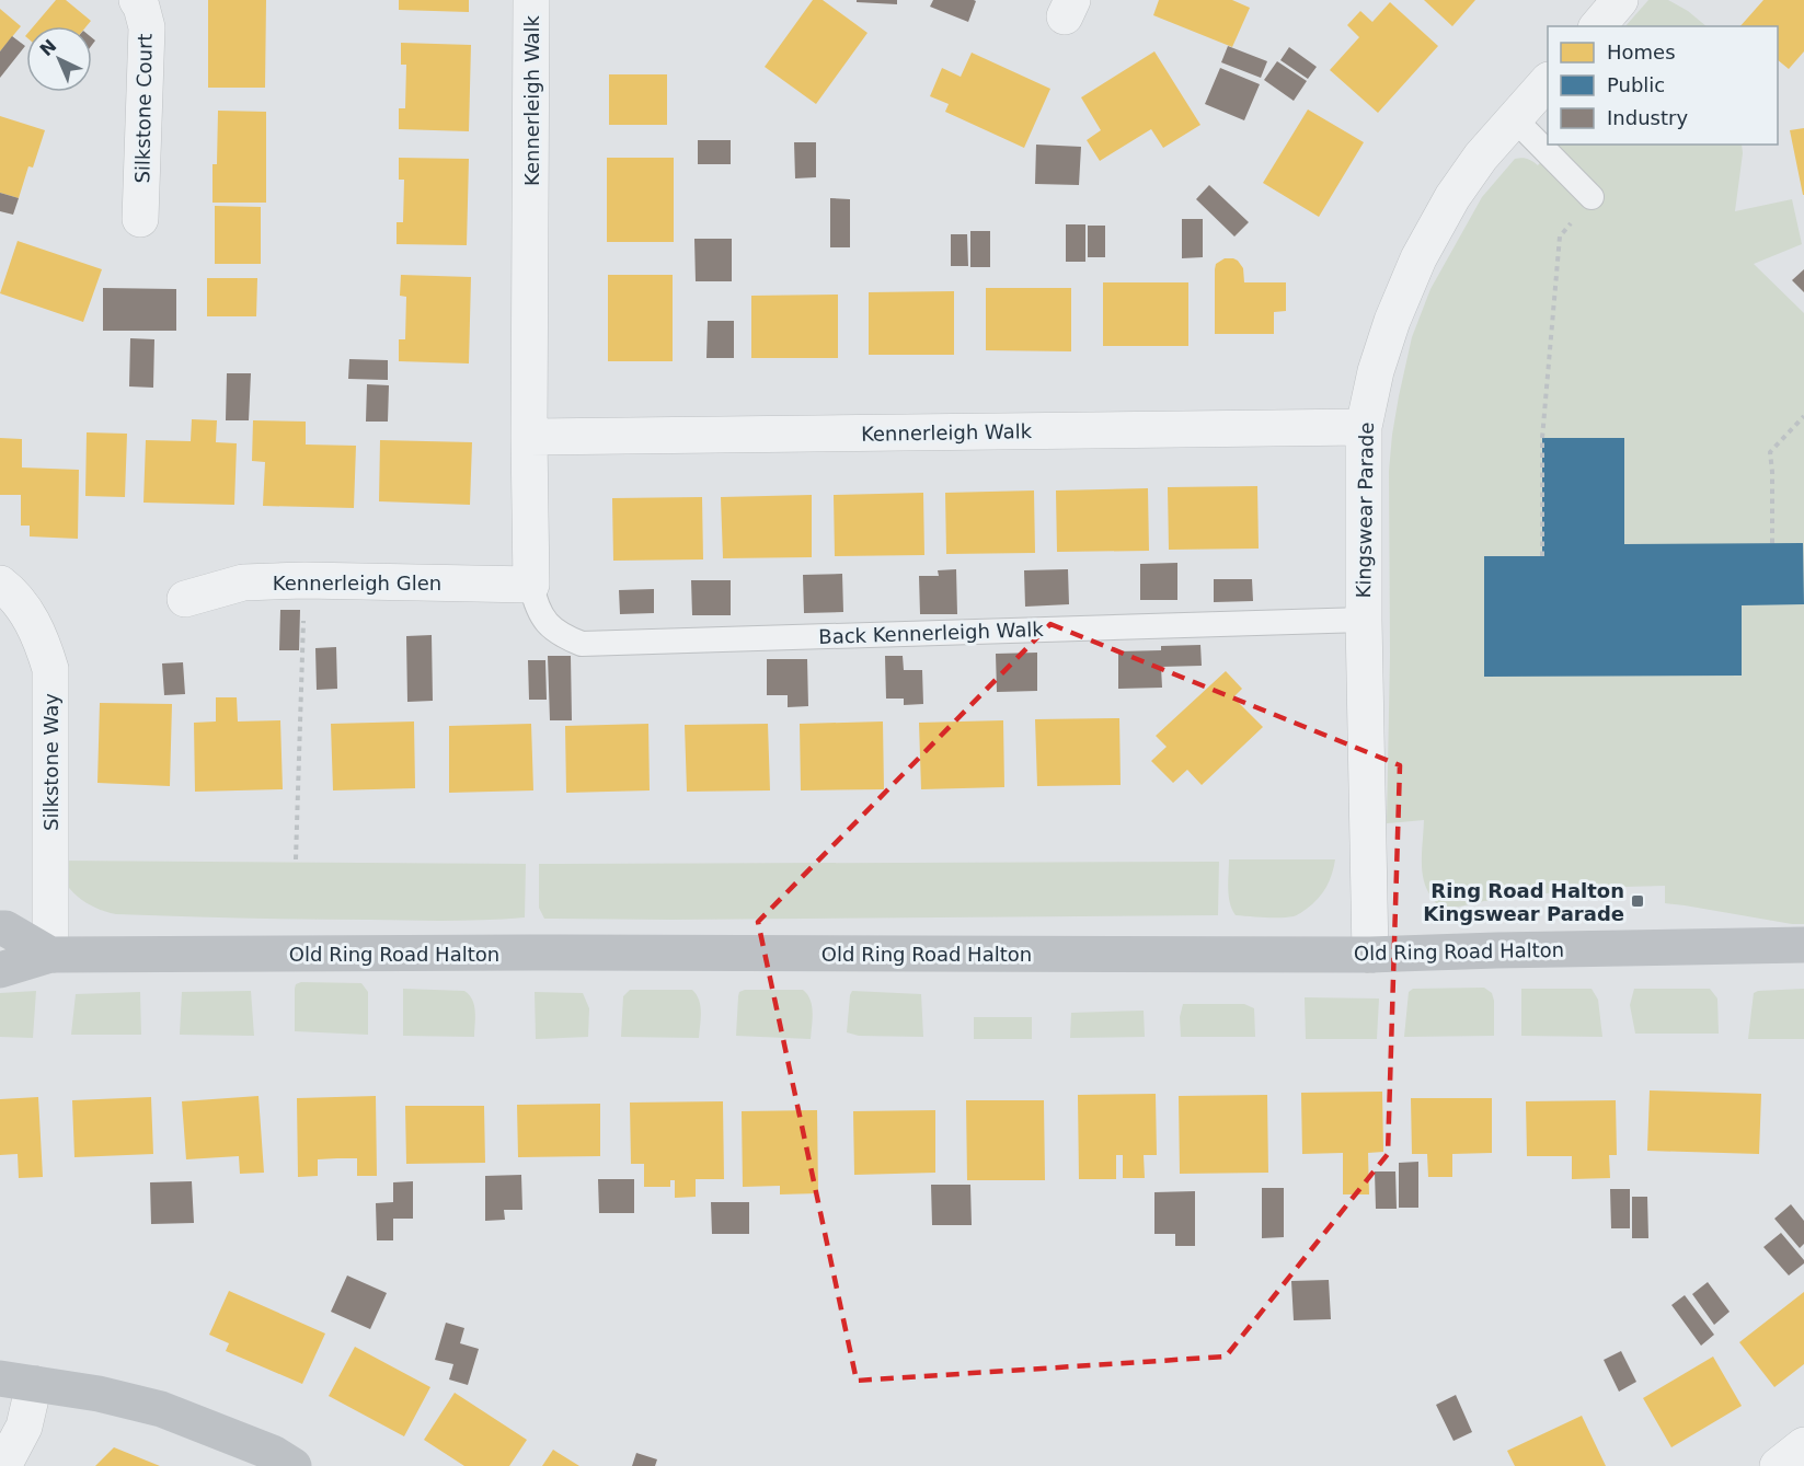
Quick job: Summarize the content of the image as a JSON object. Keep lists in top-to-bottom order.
{
  "streets": {
    "main road": ["Old Ring Road Halton"],
    "street": [
      "Kennerleigh Walk",
      "Silkstone Court",
      "Kingswear Parade",
      "Kennerleigh Glen",
      "Silkstone Way"
    ],
    "lane": ["Back Kennerleigh Walk"]
  },
  "crossings": [
    ["Kennerleigh Walk", "Kingswear Parade"],
    ["Kennerleigh Walk", "Kennerleigh Glen"],
    ["Kennerleigh Walk", "Back Kennerleigh Walk"],
    ["Kingswear Parade", "Back Kennerleigh Walk"],
    ["Kingswear Parade", "Old Ring Road Halton"],
    ["Kennerleigh Glen", "Back Kennerleigh Walk"],
    ["Silkstone Way", "Old Ring Road Halton"]
  ],
  "places": {
    "transit": ["Ring Road Halton Kingswear Parade"]
  },
  "legend": ["Homes", "Public", "Industry"],
  "north": "top left"
}
